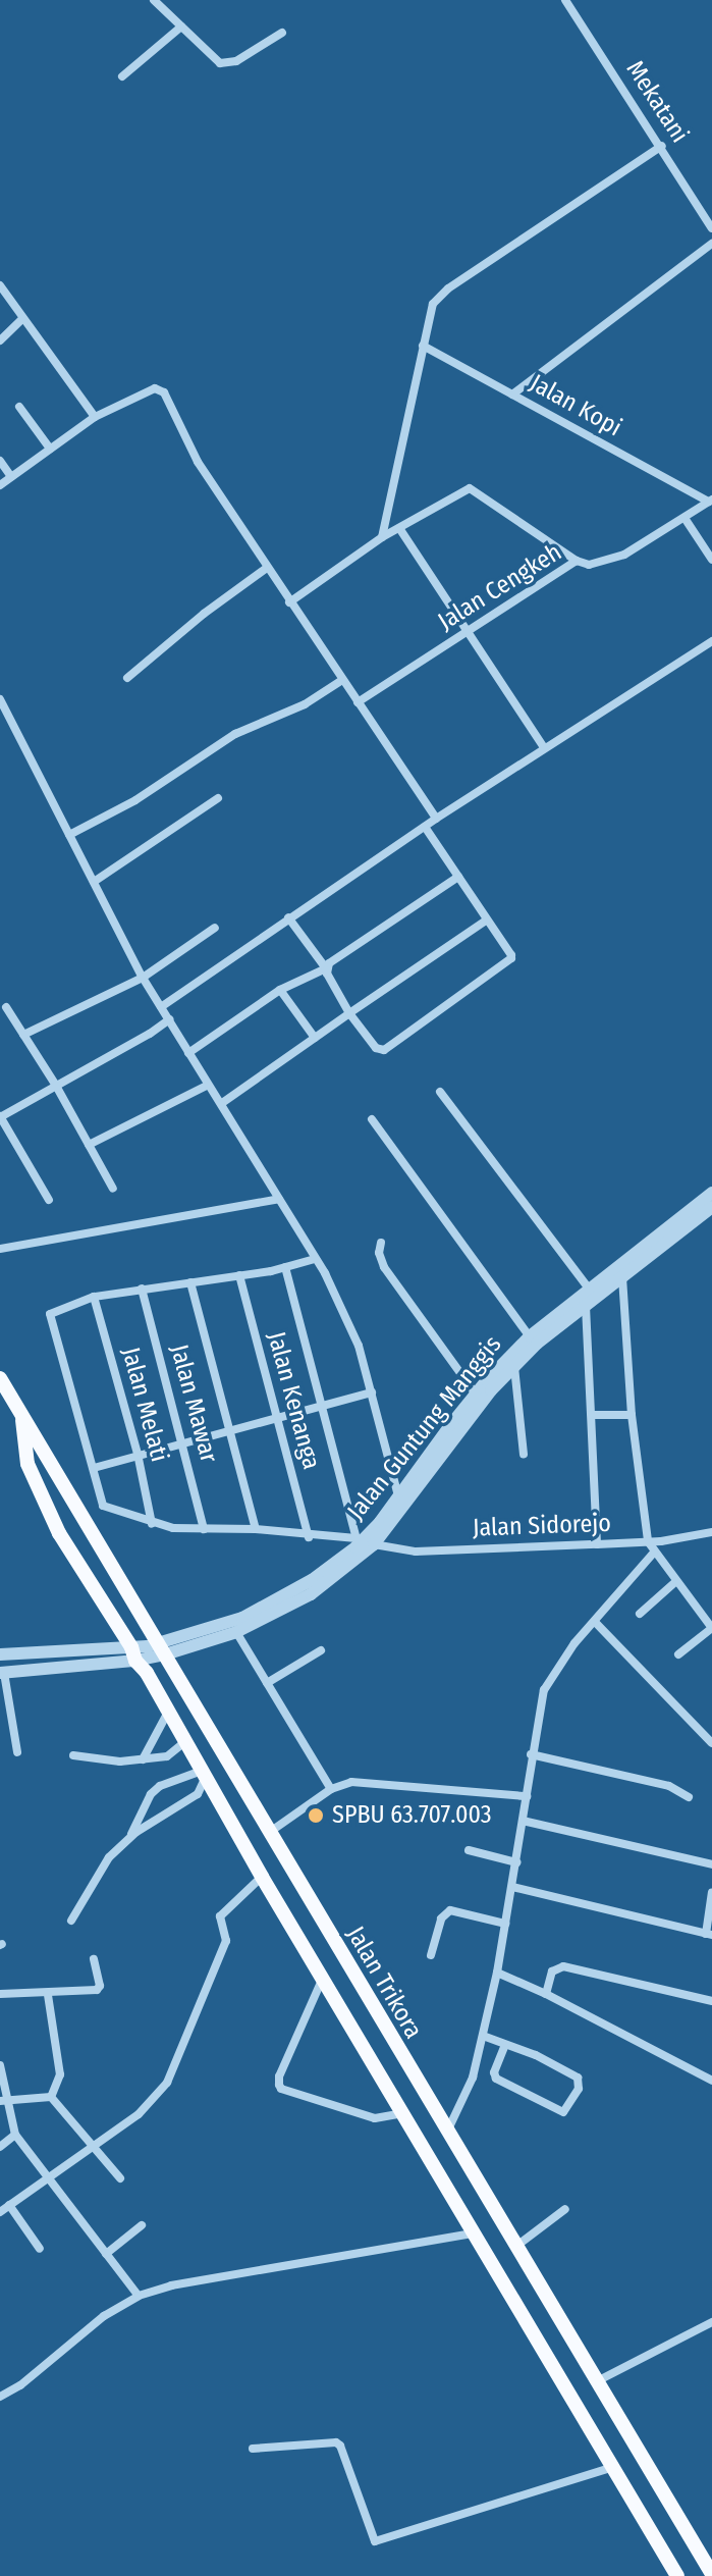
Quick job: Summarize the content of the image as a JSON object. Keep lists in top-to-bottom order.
{
  "streets": {
    "main road": ["Jalan Trikora"],
    "street": [
      "Mekatani",
      "Jalan Kopi",
      "Jalan Cengkeh",
      "Jalan Kenanga",
      "Jalan Mawar",
      "Jalan Melati",
      "Jalan Guntung Manggis",
      "Jalan Sidorejo"
    ]
  },
  "crossings": [
    ["Jalan Kopi", "Jalan Cengkeh"],
    ["Jalan Kenanga", "Jalan Sidorejo"],
    ["Jalan Mawar", "Jalan Sidorejo"],
    ["Jalan Melati", "Jalan Sidorejo"],
    ["Jalan Guntung Manggis", "Jalan Sidorejo"],
    ["Jalan Guntung Manggis", "Jalan Trikora"]
  ],
  "places": ["SPBU 63.707.003"]
}
